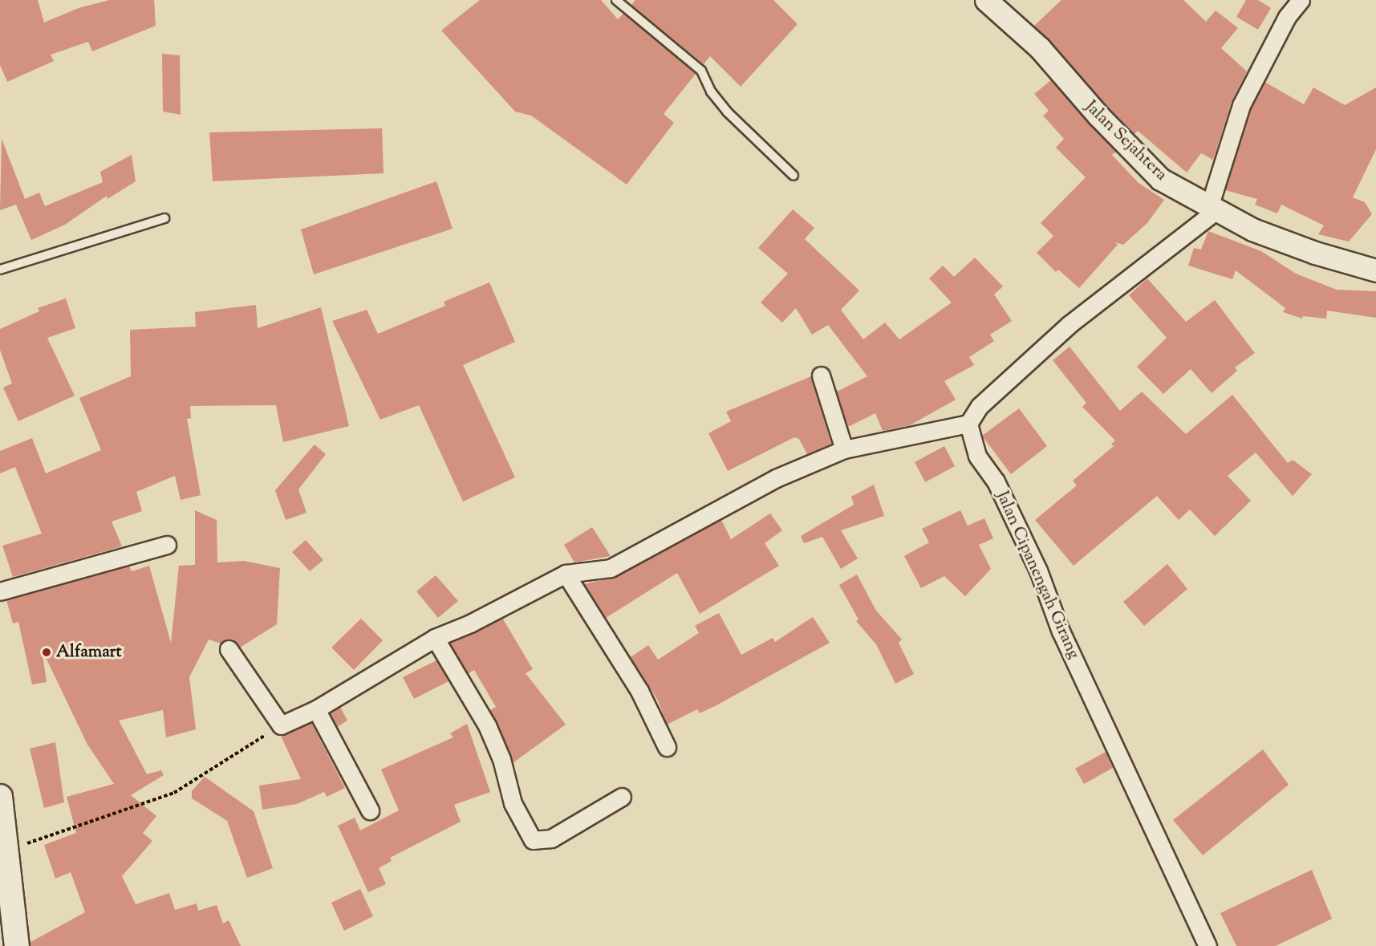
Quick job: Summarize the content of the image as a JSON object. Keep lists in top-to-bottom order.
{
  "streets": {
    "street": ["Jalan Sejahtera", "Jalan Cipanengah Girang"]
  },
  "places": ["Alfamart"]
}
